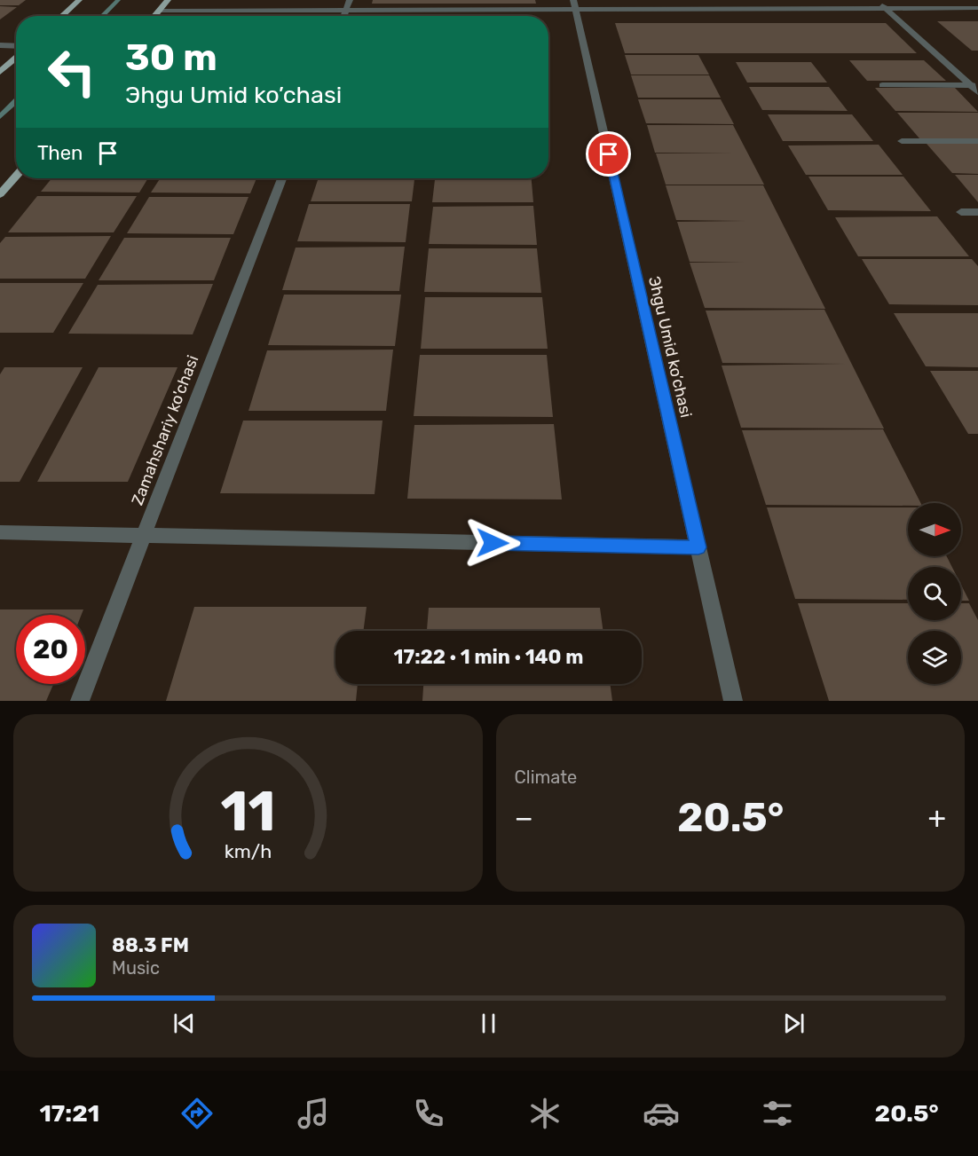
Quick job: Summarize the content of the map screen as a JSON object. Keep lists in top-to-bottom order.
{
  "streets": {
    "street": ["Эhgu Umid ko’chasi", "Zamahshariy ko'chasi"]
  },
  "north": "right",
  "page": {
    "turn": ["30 m", "Эhgu Umid ko’chasi"],
    "then": "Then",
    "limit": "20",
    "trip": "17:22 · 1 min · 140 m",
    "tile": "Climate",
    "heat": ["−", "20.5°", "+"],
    "song": ["88.3 FM", "Music"],
    "tabs": ["17:21", "20.5°"],
    "gauge": ["11", "km/h"]
  }
}
